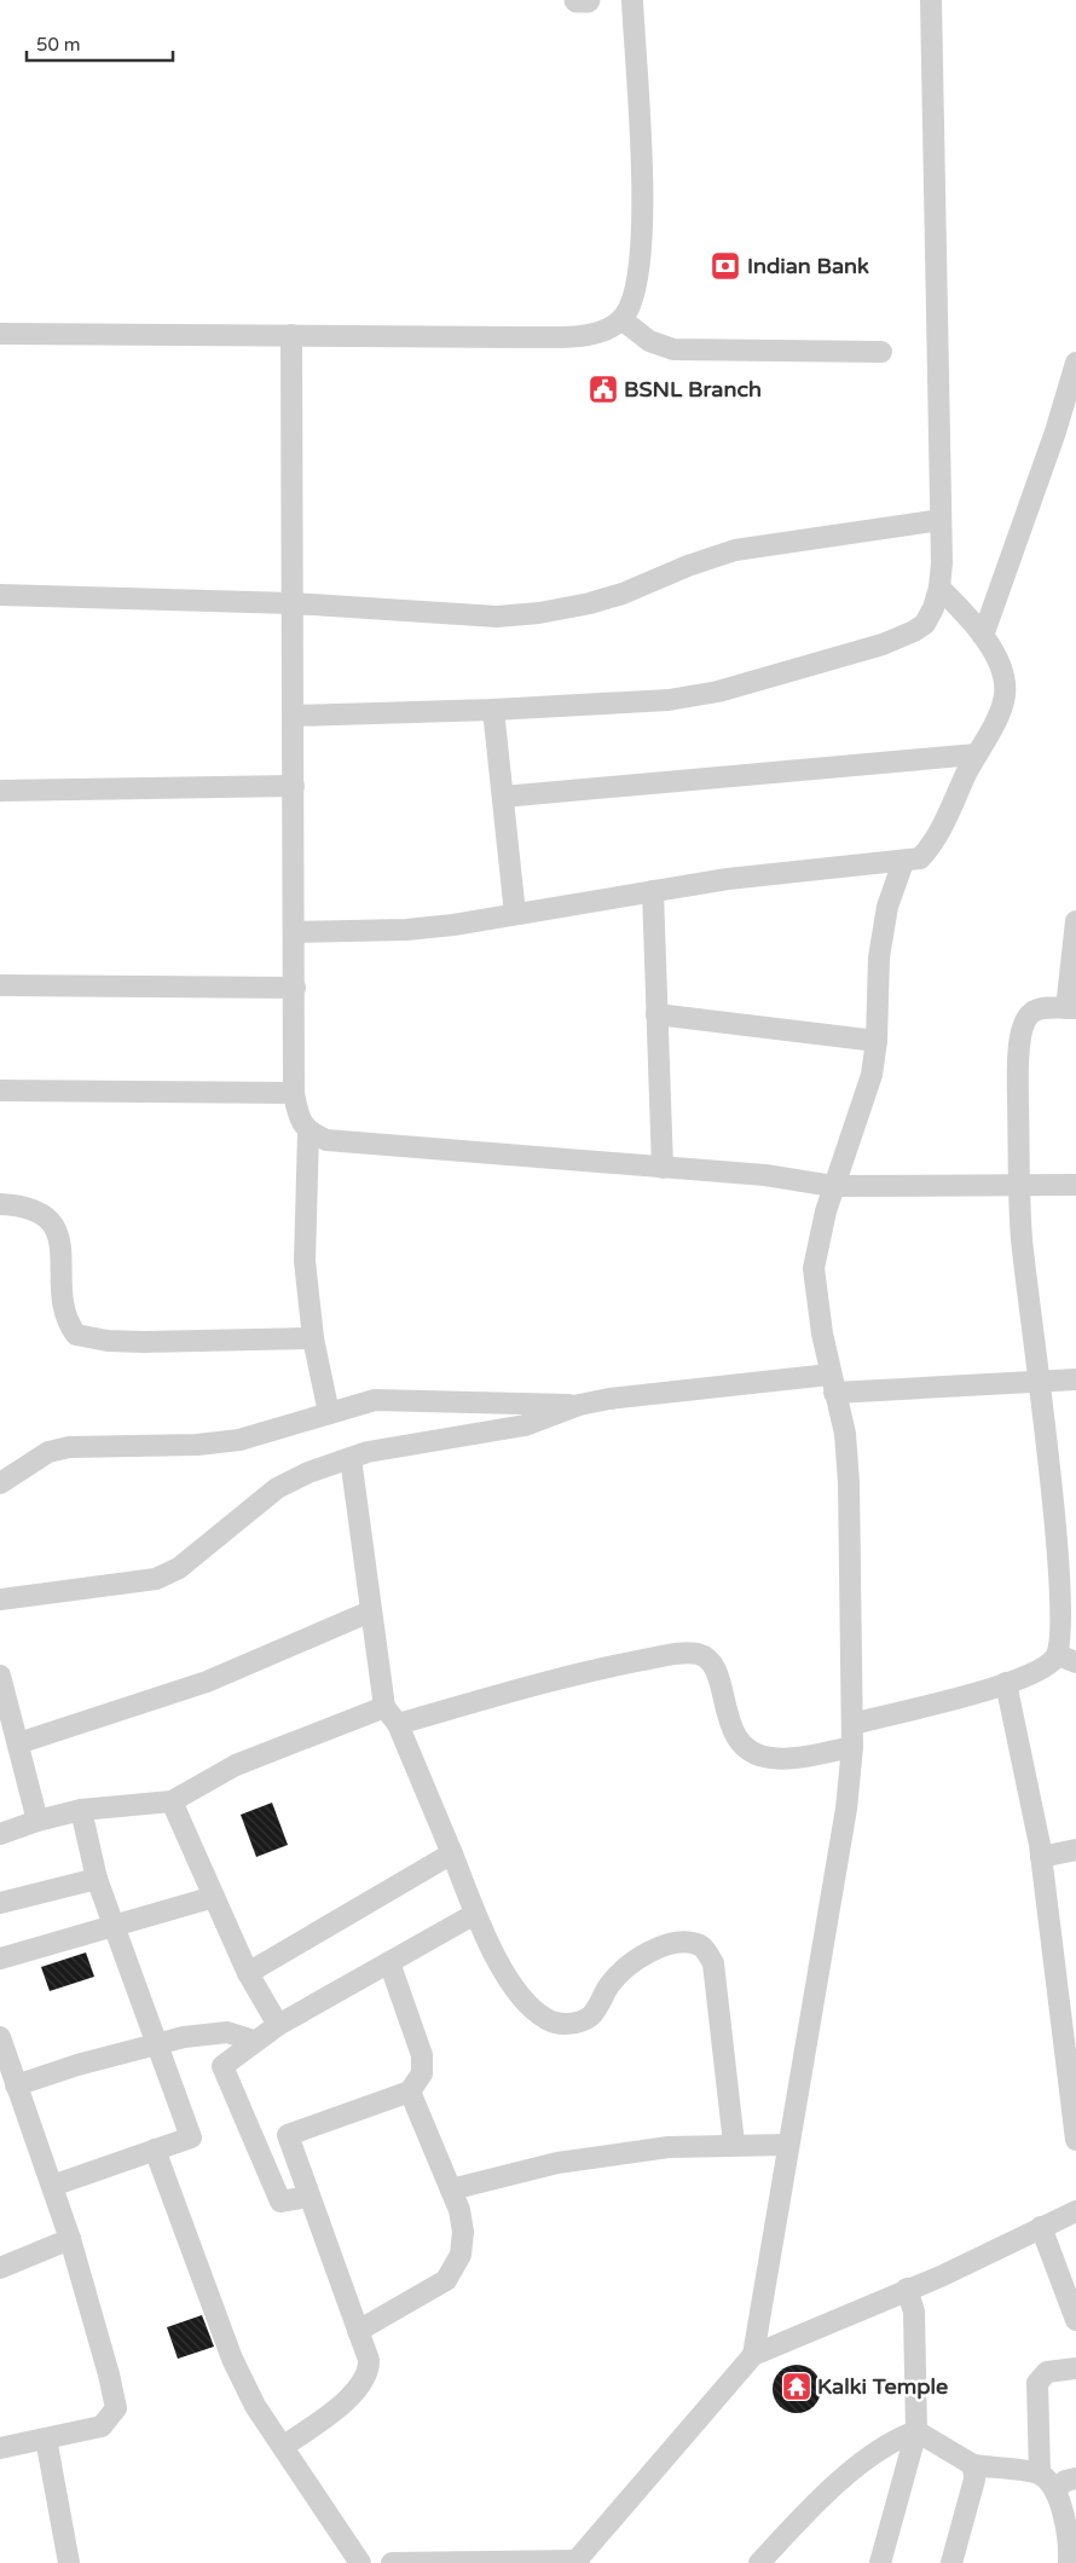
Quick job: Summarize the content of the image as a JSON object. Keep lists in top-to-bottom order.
{
  "places": {
    "bank": ["Indian Bank"],
    "public building": ["BSNL Branch"],
    "temple": ["Kalki Temple"]
  },
  "scale_bar": "50 m"
}
